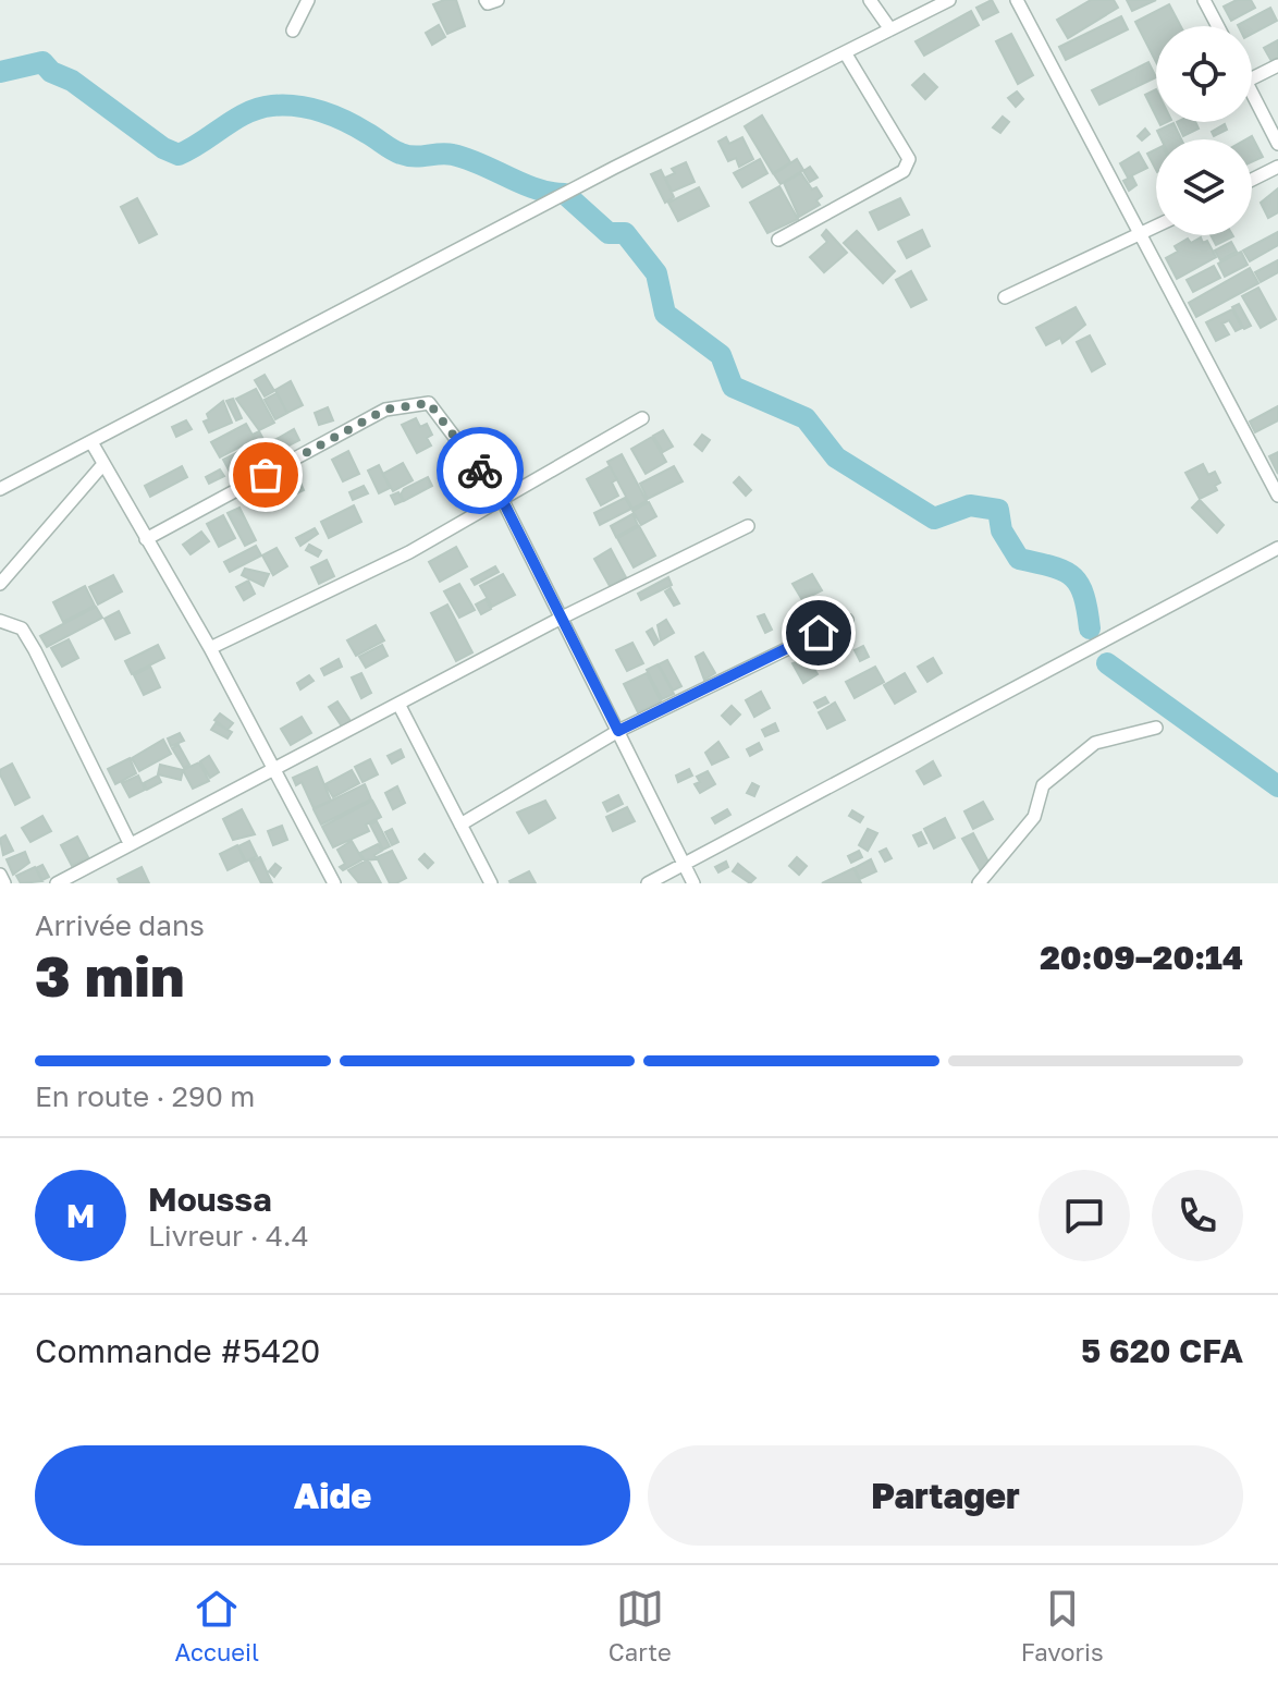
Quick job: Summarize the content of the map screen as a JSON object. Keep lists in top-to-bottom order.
{
  "page": {
    "heading": ["3 min", "Arrivée dans", "20:09–20:14"],
    "panel": [
      "Moussa",
      "Livreur · 4.4",
      "Commande #5420",
      "5 620 CFA"
    ],
    "bar": "En route · 290 m",
    "round": "M",
    "buttons": ["Aide", "Partager"],
    "tabs": ["Accueil", "Carte", "Favoris"]
  }
}
